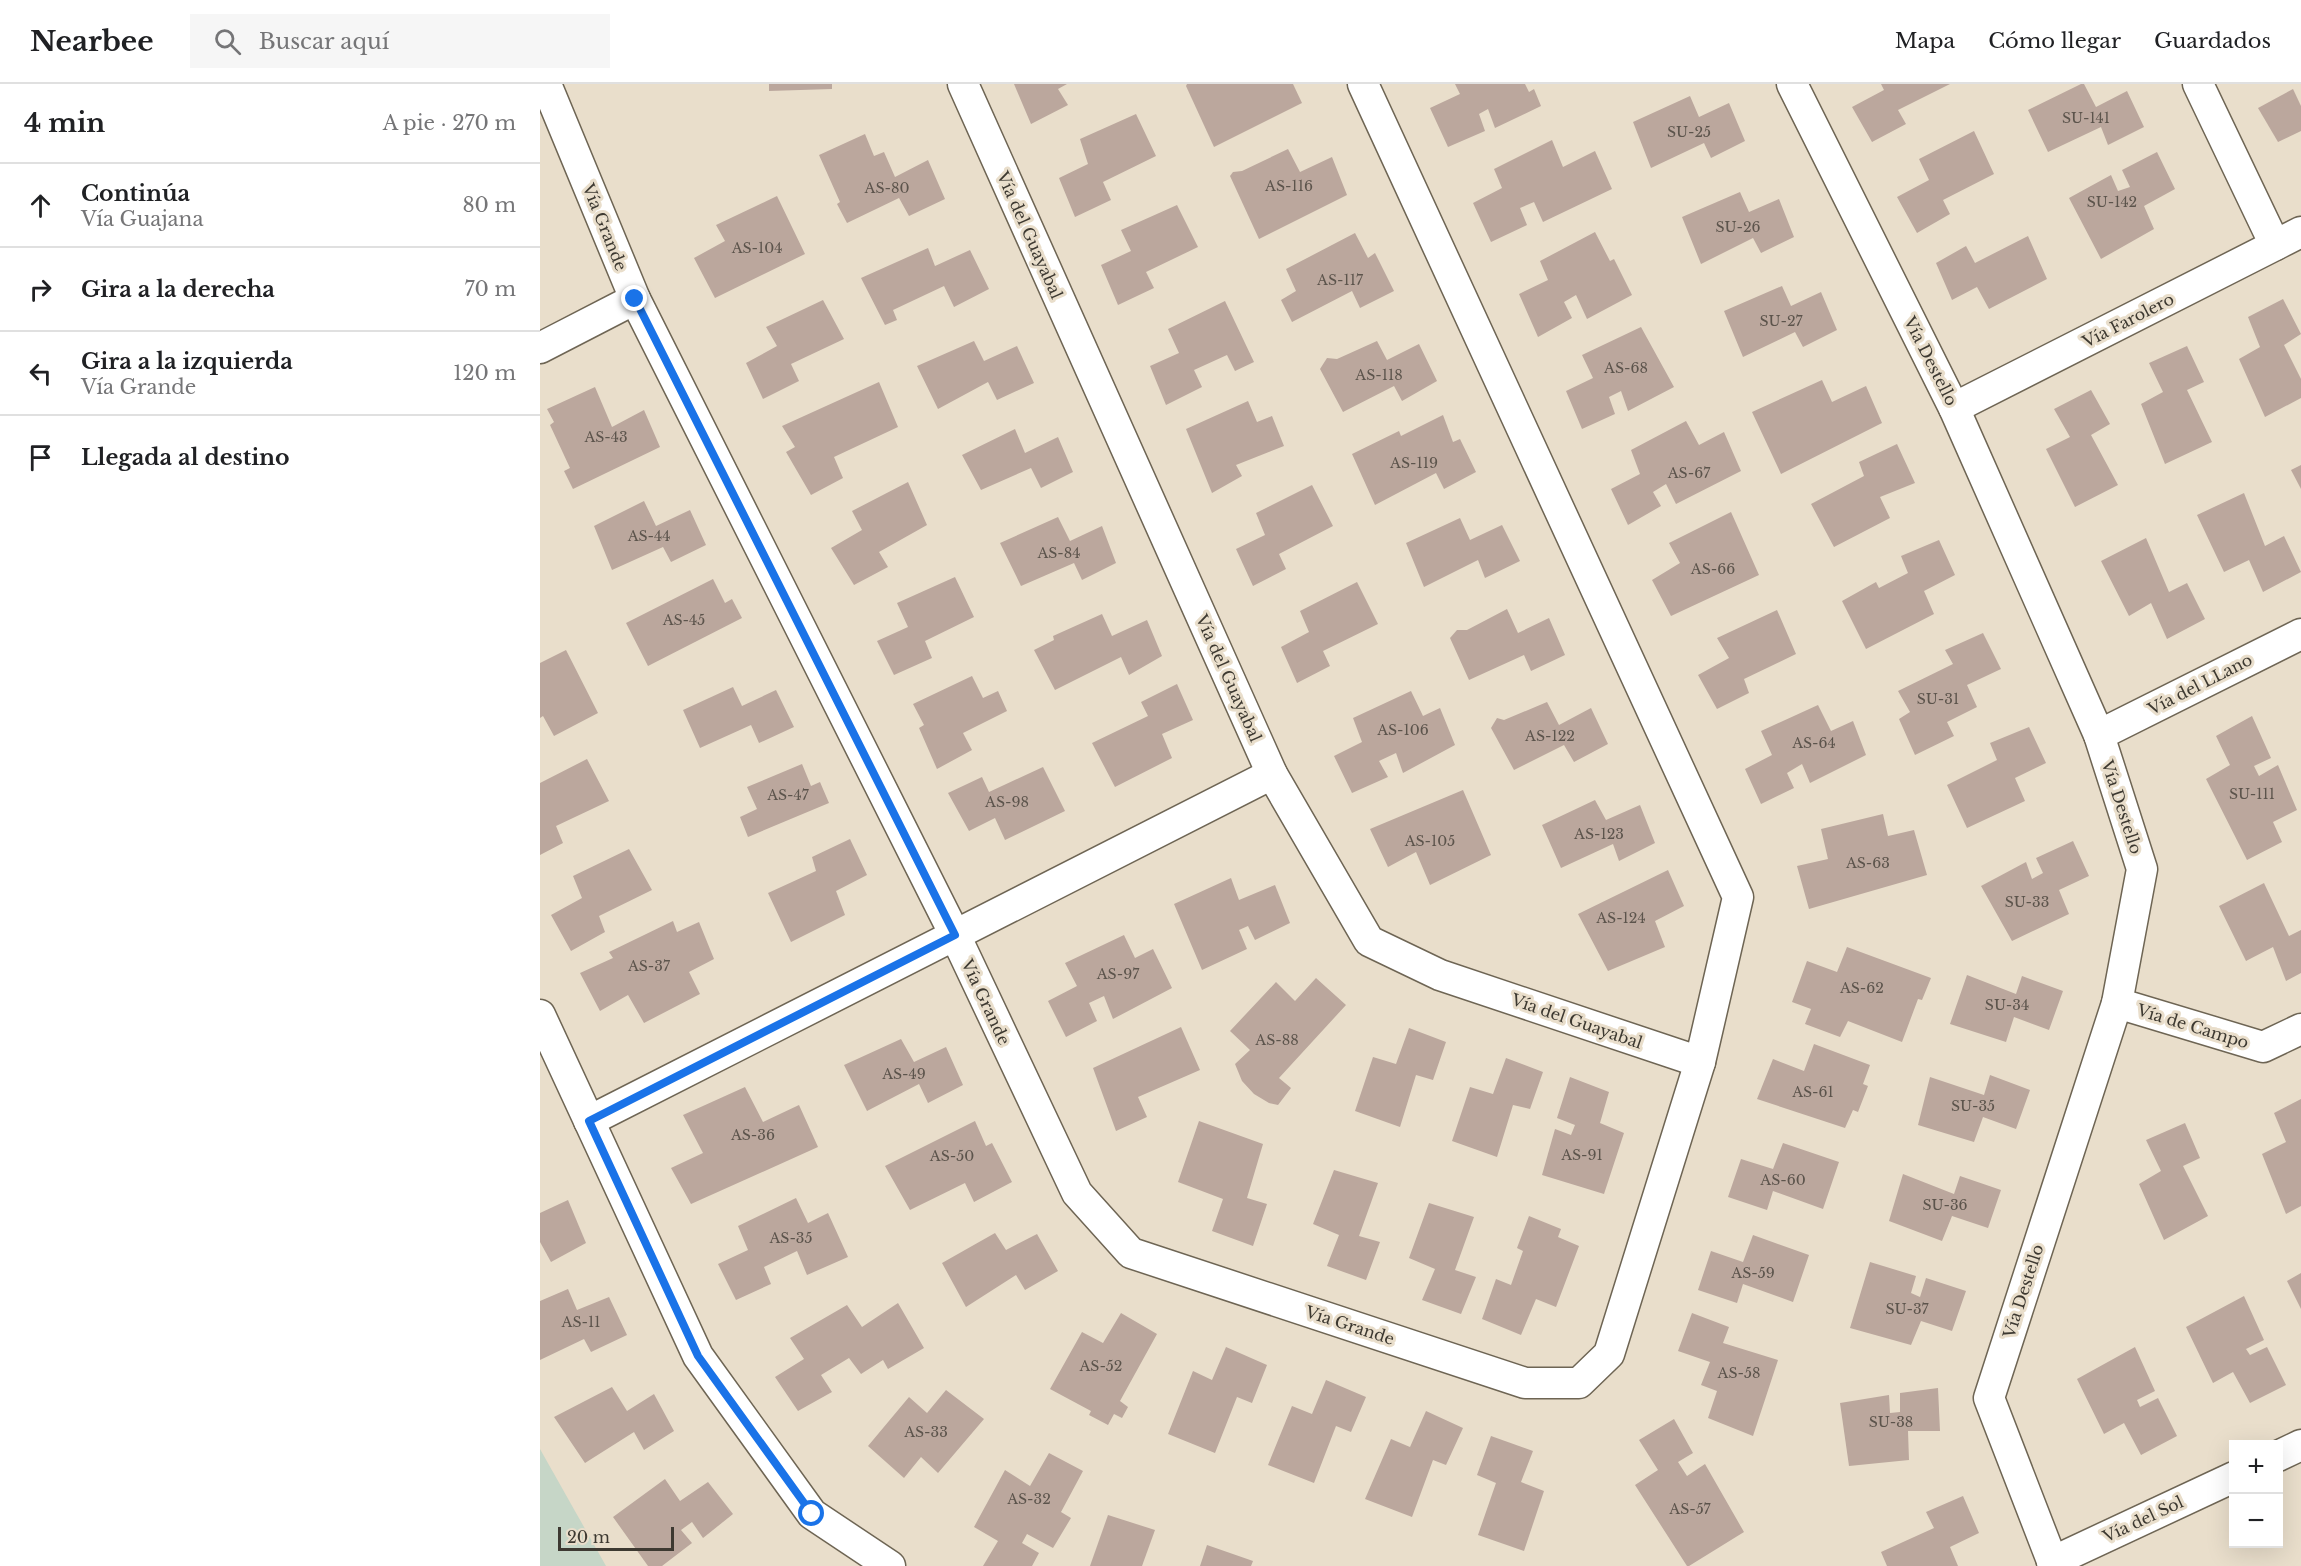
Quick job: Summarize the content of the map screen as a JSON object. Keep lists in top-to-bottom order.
{
  "streets": {
    "street": [
      "Vía Grande",
      "Vía del Guayabal",
      "Vía Farolero",
      "Vía Destello",
      "Vía del LLano",
      "Vía de Campo",
      "Vía del Sol"
    ]
  },
  "crossings": [
    ["Vía Grande", "Vía del Guayabal"],
    ["Vía Farolero", "Vía Destello"],
    ["Vía Destello", "Vía del LLano"],
    ["Vía Destello", "Vía de Campo"],
    ["Vía Destello", "Vía del Sol"]
  ],
  "house_numbers": [
    "SU-141",
    "SU-25",
    "AS-116",
    "AS-80",
    "SU-142",
    "SU-26",
    "AS-104",
    "AS-117",
    "SU-27",
    "AS-68",
    "AS-118",
    "AS-43",
    "AS-119",
    "AS-67",
    "AS-44",
    "AS-84",
    "AS-66",
    "AS-45",
    "SU-31",
    "AS-106",
    "AS-122",
    "AS-64",
    "SU-111",
    "AS-47",
    "AS-98",
    "AS-123",
    "AS-105",
    "AS-63",
    "SU-33",
    "AS-124",
    "AS-37",
    "AS-97",
    "AS-62",
    "SU-34",
    "AS-88",
    "AS-49",
    "AS-61",
    "SU-35",
    "AS-36",
    "AS-91",
    "AS-50",
    "AS-60",
    "SU-36",
    "AS-35",
    "AS-59",
    "SU-37",
    "AS-11",
    "AS-52",
    "AS-58",
    "SU-38",
    "AS-33",
    "AS-32",
    "AS-57"
  ],
  "scale_bar": "20 m",
  "page": {
    "header": "Nearbee",
    "search": "Buscar aquí",
    "nav": ["Mapa", "Cómo llegar", "Guardados"],
    "heading": ["4 min", "A pie · 270 m"],
    "list": [
      ["Continúa", "Vía Guajana", "80 m"],
      ["Gira a la derecha", "70 m"],
      ["Gira a la izquierda", "Vía Grande", "120 m"],
      "Llegada al destino"
    ],
    "map_buttons": ["+", "−"],
    "scale": "20 m"
  }
}
